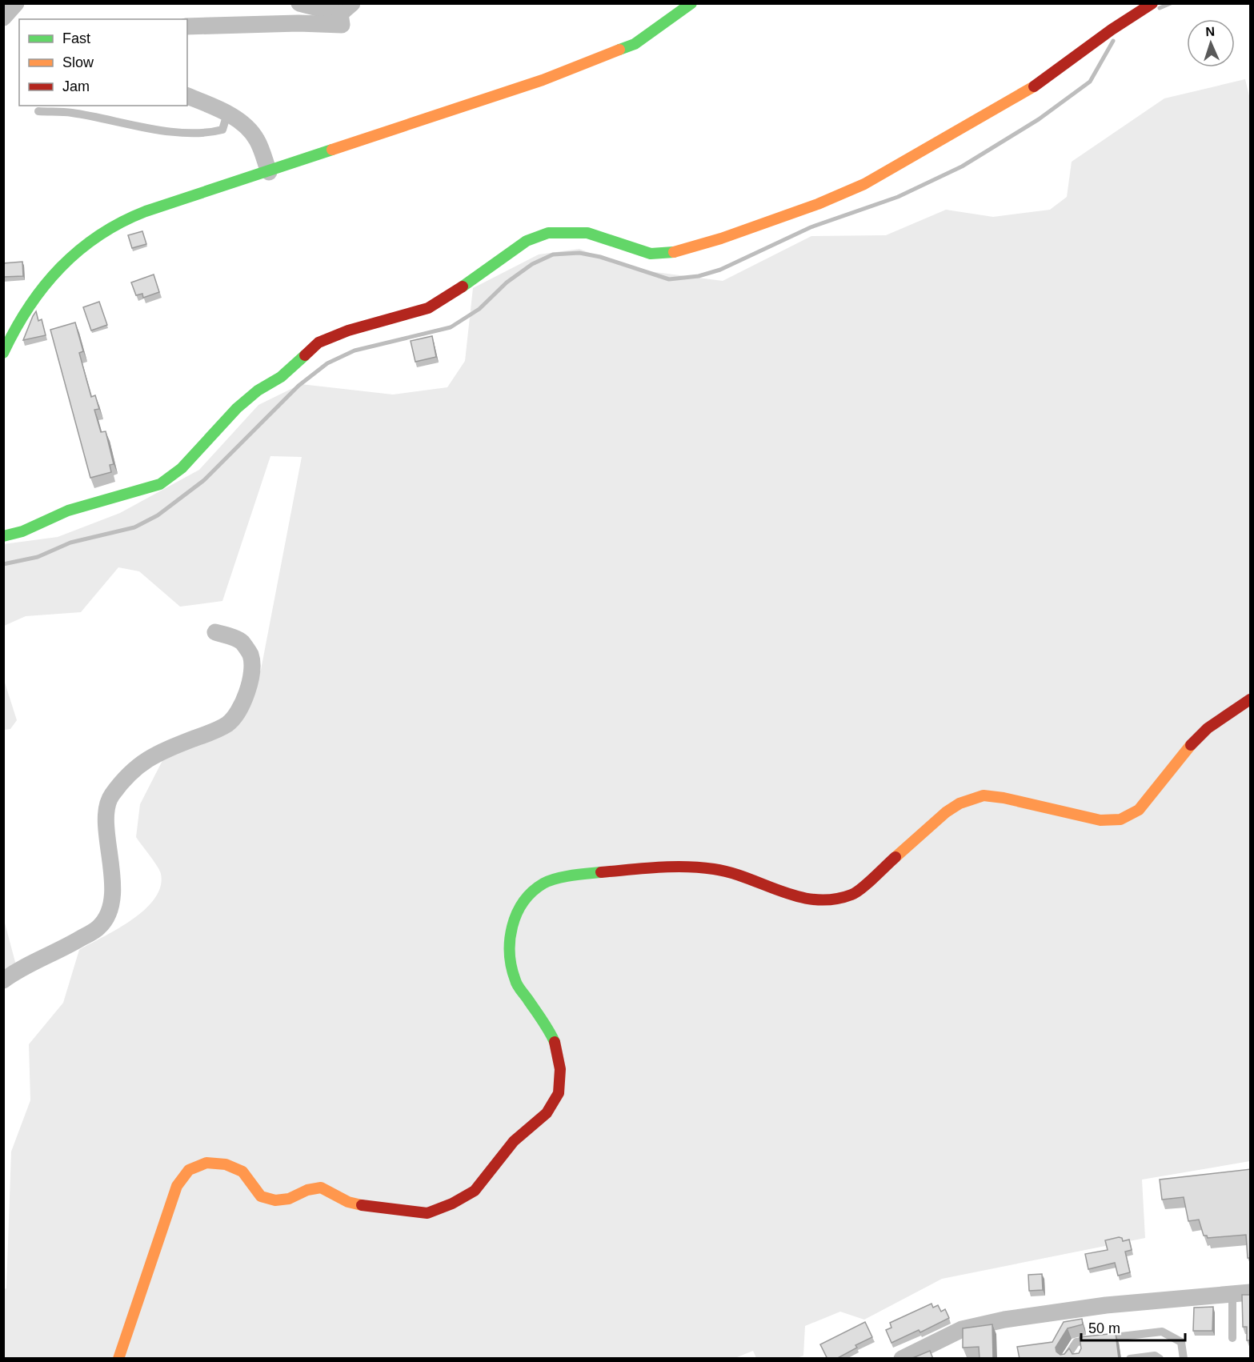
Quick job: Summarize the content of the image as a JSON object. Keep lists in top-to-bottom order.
{
  "legend": ["Fast", "Slow", "Jam"],
  "scale_bar": "50 m",
  "north": "top"
}
